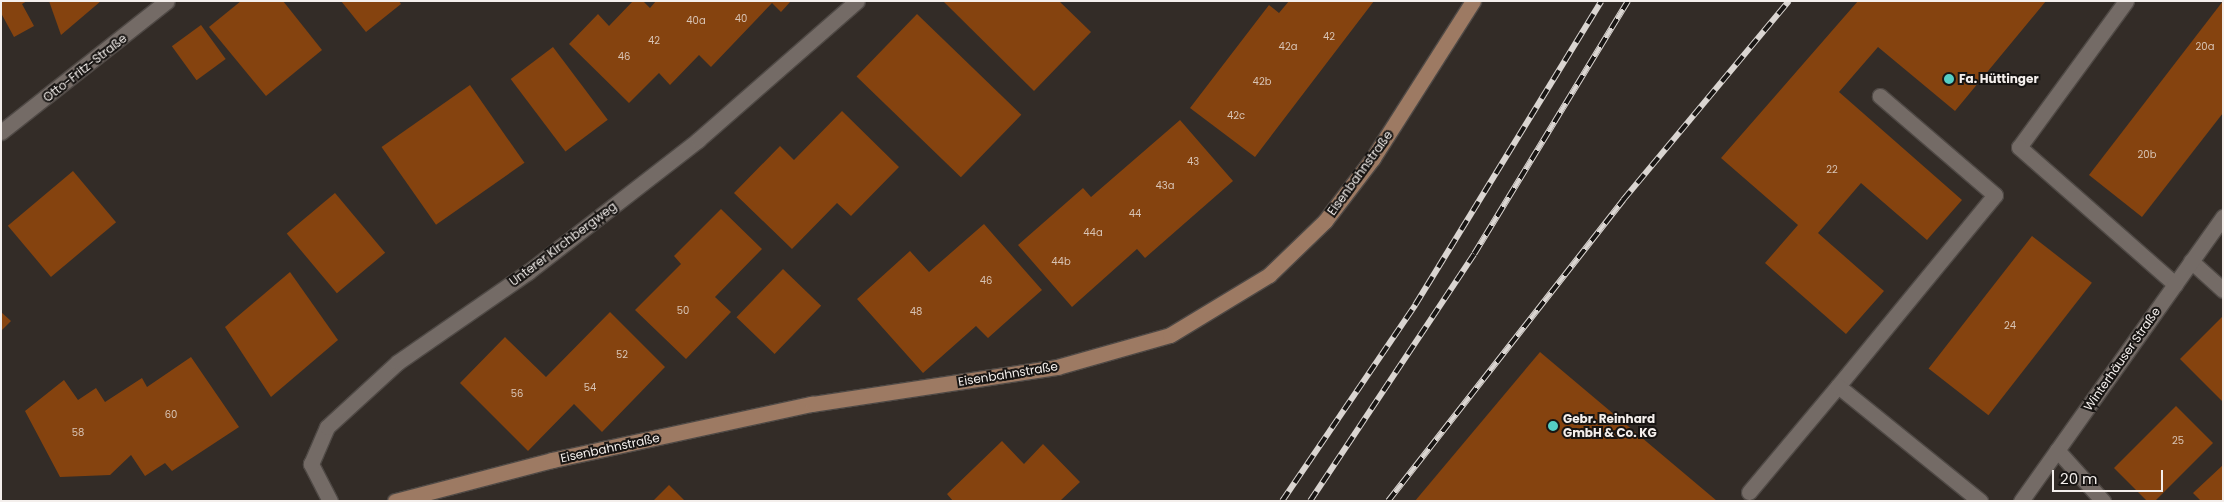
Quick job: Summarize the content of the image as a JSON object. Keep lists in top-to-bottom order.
{
  "streets": {
    "street": [
      "Otto-Fritz-Straße",
      "Eisenbahnstraße",
      "Unterer Kirchbergweg",
      "Winterhäuser Straße"
    ]
  },
  "places": ["Fa. Hüttinger", "Gebr. Reinhard GmbH & Co. KG"],
  "house_numbers": [
    "40",
    "40a",
    "42",
    "42",
    "42a",
    "20a",
    "46",
    "42b",
    "42c",
    "20b",
    "43",
    "22",
    "43a",
    "44",
    "44a",
    "44b",
    "46",
    "50",
    "48",
    "24",
    "52",
    "54",
    "56",
    "60",
    "58",
    "25"
  ],
  "scale_bar": "20 m"
}
